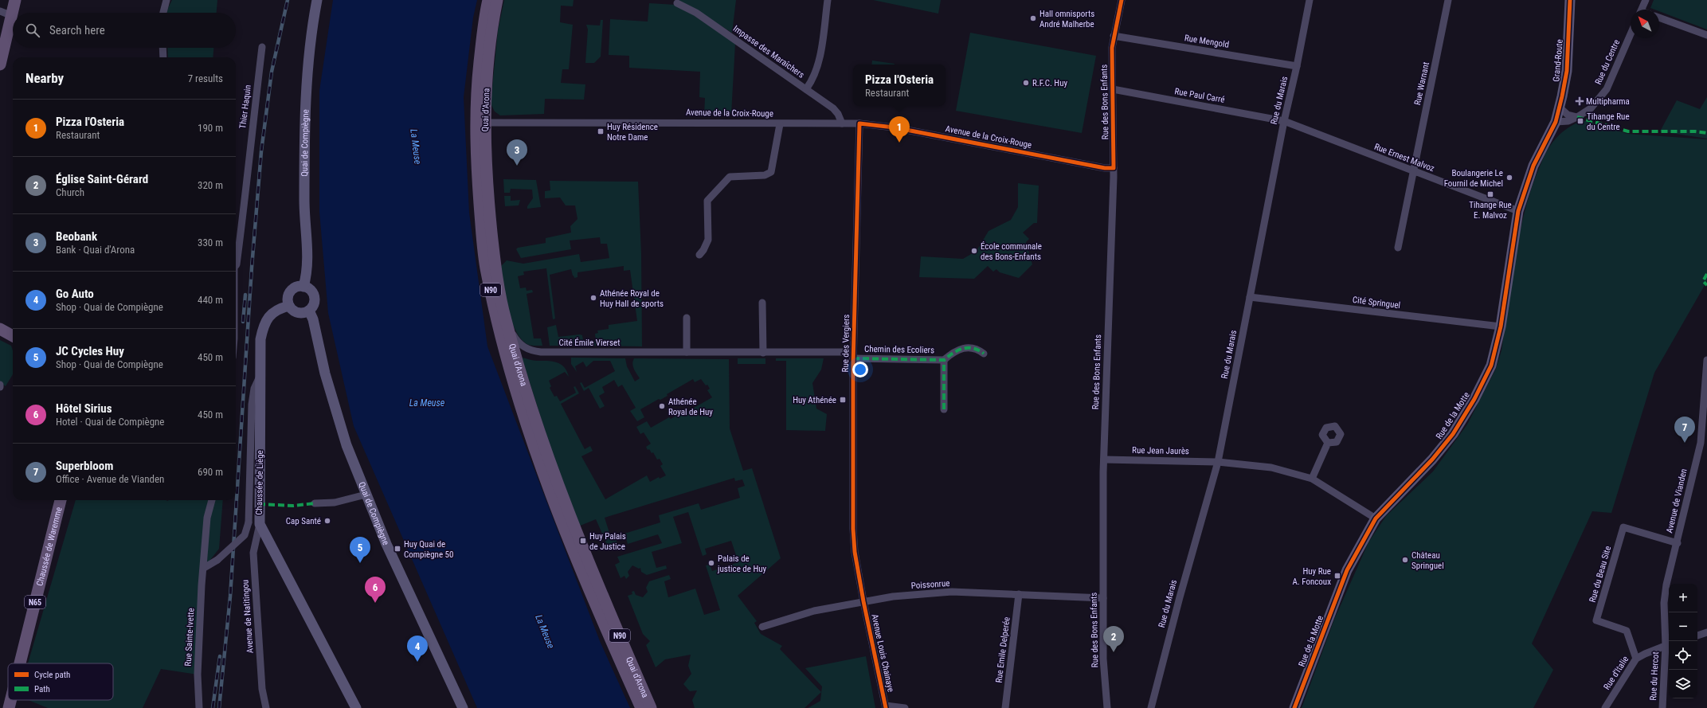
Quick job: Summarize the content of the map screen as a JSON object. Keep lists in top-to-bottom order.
{
  "streets": {
    "main road": [
      "Quai d'Arona",
      "N90",
      "Chaussée de Waremme",
      "N65"
    ],
    "street": [
      "Rue Mengold",
      "Impasse des Maraîchers",
      "Grand-Route",
      "Rue du Centre",
      "Rue Warnant",
      "Rue Paul Carré",
      "Rue du Marais",
      "Rue des Bons Enfants",
      "Thier Haquin",
      "Avenue de la Croix-Rouge",
      "Quai de Compiègne",
      "Rue Ernest Malvoz",
      "Cité Springuel",
      "Cité Émile Vierset",
      "Rue des Vergiers",
      "Chemin des Ecoliers",
      "Rue de la Motte",
      "Rue Jean Jaurès",
      "Chaussée de Liège",
      "Avenue de Vianden",
      "Rue du Beau Site",
      "Poissonrue",
      "Avenue de Natitingou",
      "Rue Sainte-Ivette",
      "Rue Emile Delperée",
      "Avenue Louis Chainaye",
      "Rue d'Italie",
      "Rue du Hercot"
    ]
  },
  "crossings": [
    ["Rue Mengold", "Rue du Marais"],
    ["Rue Mengold", "Rue des Bons Enfants"],
    ["Impasse des Maraîchers", "Avenue de la Croix-Rouge"],
    ["Grand-Route", "Rue du Centre"],
    ["Grand-Route", "Rue de la Motte"],
    ["Rue du Centre", "Rue de la Motte"],
    ["Rue Warnant", "Rue Ernest Malvoz"],
    ["Rue Paul Carré", "Rue du Marais"],
    ["Rue Paul Carré", "Rue des Bons Enfants"],
    ["Rue Paul Carré", "Rue Ernest Malvoz"],
    ["Rue du Marais", "Rue Ernest Malvoz"],
    ["Rue du Marais", "Cité Springuel"],
    ["Rue du Marais", "Rue Jean Jaurès"],
    ["Rue des Bons Enfants", "Avenue de la Croix-Rouge"],
    ["Rue des Bons Enfants", "Rue Jean Jaurès"],
    ["Rue des Bons Enfants", "Poissonrue"],
    ["Quai d'Arona", "Avenue de la Croix-Rouge"],
    ["Quai d'Arona", "Cité Émile Vierset"],
    ["Avenue de la Croix-Rouge", "Rue des Vergiers"],
    ["Quai de Compiègne", "Chaussée de Liège"],
    ["Rue Ernest Malvoz", "Rue de la Motte"],
    ["Cité Springuel", "Rue de la Motte"],
    ["Cité Émile Vierset", "Rue des Vergiers"],
    ["Cité Émile Vierset", "Chemin des Ecoliers"],
    ["Rue des Vergiers", "Chemin des Ecoliers"],
    ["Rue des Vergiers", "Poissonrue"],
    ["Rue des Vergiers", "Avenue Louis Chainaye"],
    ["Rue de la Motte", "Rue Jean Jaurès"],
    ["Chaussée de Liège", "Avenue de Natitingou"],
    ["Avenue de Vianden", "Rue du Beau Site"],
    ["Avenue de Vianden", "Rue d'Italie"],
    ["Avenue de Vianden", "Rue du Hercot"],
    ["Rue du Beau Site", "Rue d'Italie"],
    ["Poissonrue", "Rue Emile Delperée"],
    ["Poissonrue", "Avenue Louis Chainaye"],
    ["Rue d'Italie", "Rue du Hercot"]
  ],
  "water": ["La Meuse"],
  "places": {
    "other": [
      "Hall omnisports André Malherbe",
      "R.F.C. Huy",
      "Boulangerie Le Fournil de Michel",
      "École communale des Bons-Enfants",
      "Athénée Royal de Huy Hall de sports",
      "Athénée Royal de Huy",
      "Cap Santé",
      "Château Springuel",
      "Palais de justice de Huy"
    ],
    "health": ["Multipharma"],
    "transit": [
      "Tihange Rue du Centre",
      "Huy Résidence Notre Dame",
      "Tihange Rue E. Malvoz",
      "Huy Athénée",
      "Huy Palais de Justice",
      "Huy Quai de Compiègne 50",
      "Huy Rue A. Foncoux"
    ]
  },
  "legend": ["Cycle path", "Path"],
  "north": "top left",
  "page": {
    "search": "Search here",
    "heading": ["Nearby", "7 results"],
    "popup": ["Pizza l'Osteria", "Restaurant"],
    "list": [
      {
        "mark": "1",
        "name": "Pizza l'Osteria",
        "note": "Restaurant",
        "value": "190 m"
      },
      {
        "mark": "2",
        "name": "Église Saint-Gérard",
        "note": "Church",
        "value": "320 m"
      },
      {
        "mark": "3",
        "name": "Beobank",
        "note": "Bank · Quai d'Arona",
        "value": "330 m"
      },
      {
        "mark": "4",
        "name": "Go Auto",
        "note": "Shop · Quai de Compiègne",
        "value": "440 m"
      },
      {
        "mark": "5",
        "name": "JC Cycles Huy",
        "note": "Shop · Quai de Compiègne",
        "value": "450 m"
      },
      {
        "mark": "6",
        "name": "Hôtel Sirius",
        "note": "Hotel · Quai de Compiègne",
        "value": "450 m"
      },
      {
        "mark": "7",
        "name": "Superbloom",
        "note": "Office · Avenue de Vianden",
        "value": "690 m"
      }
    ],
    "pins": [
      "1",
      "3",
      "7",
      "5",
      "6",
      "2",
      "4"
    ],
    "map_buttons": ["+", "−"]
  }
}
